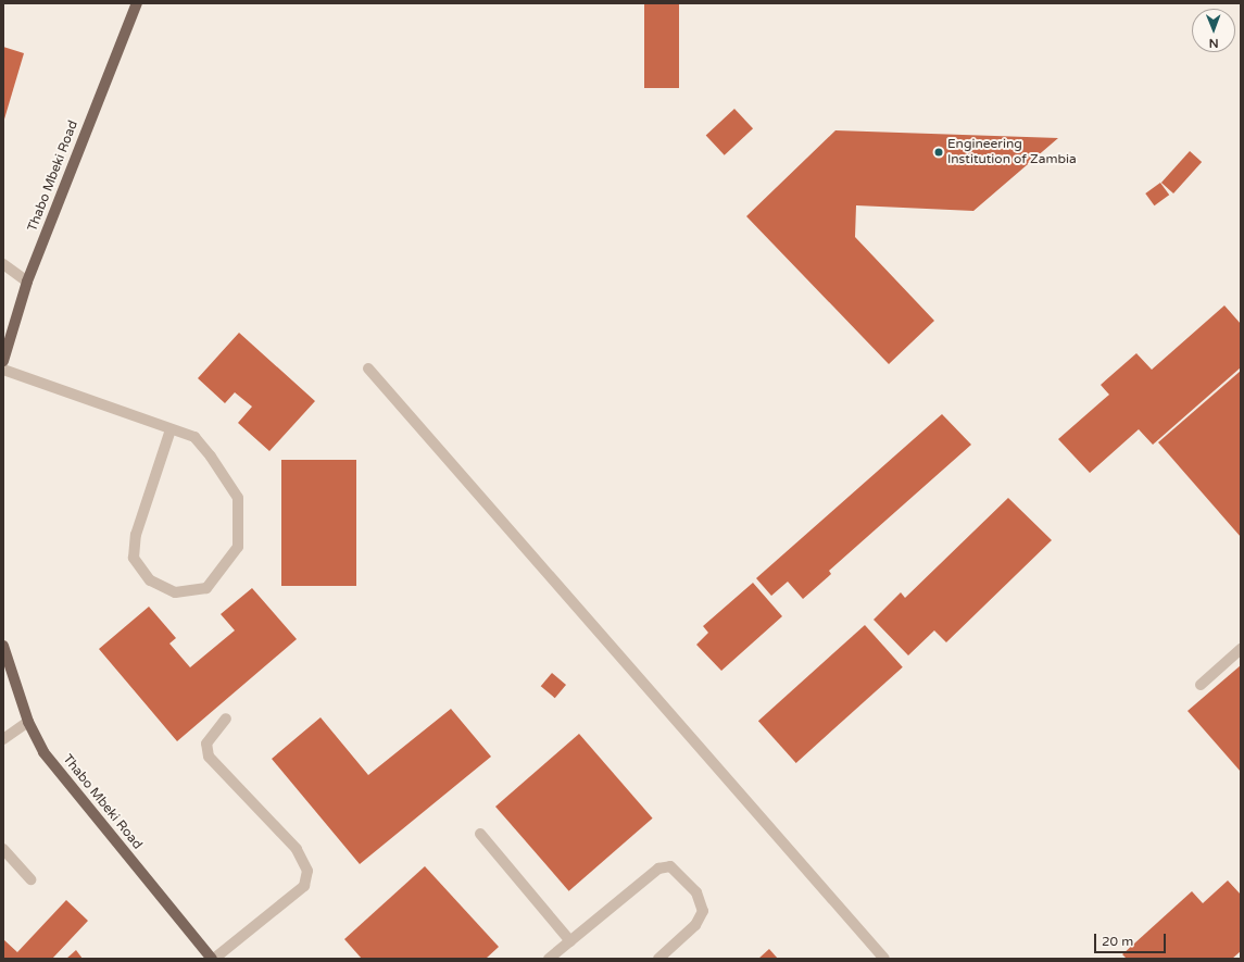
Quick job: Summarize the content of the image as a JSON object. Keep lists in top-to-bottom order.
{
  "streets": {
    "main road": ["Thabo Mbeki Road"]
  },
  "places": ["Engineering Institution of Zambia"],
  "scale_bar": "20 m",
  "north": "bottom"
}
